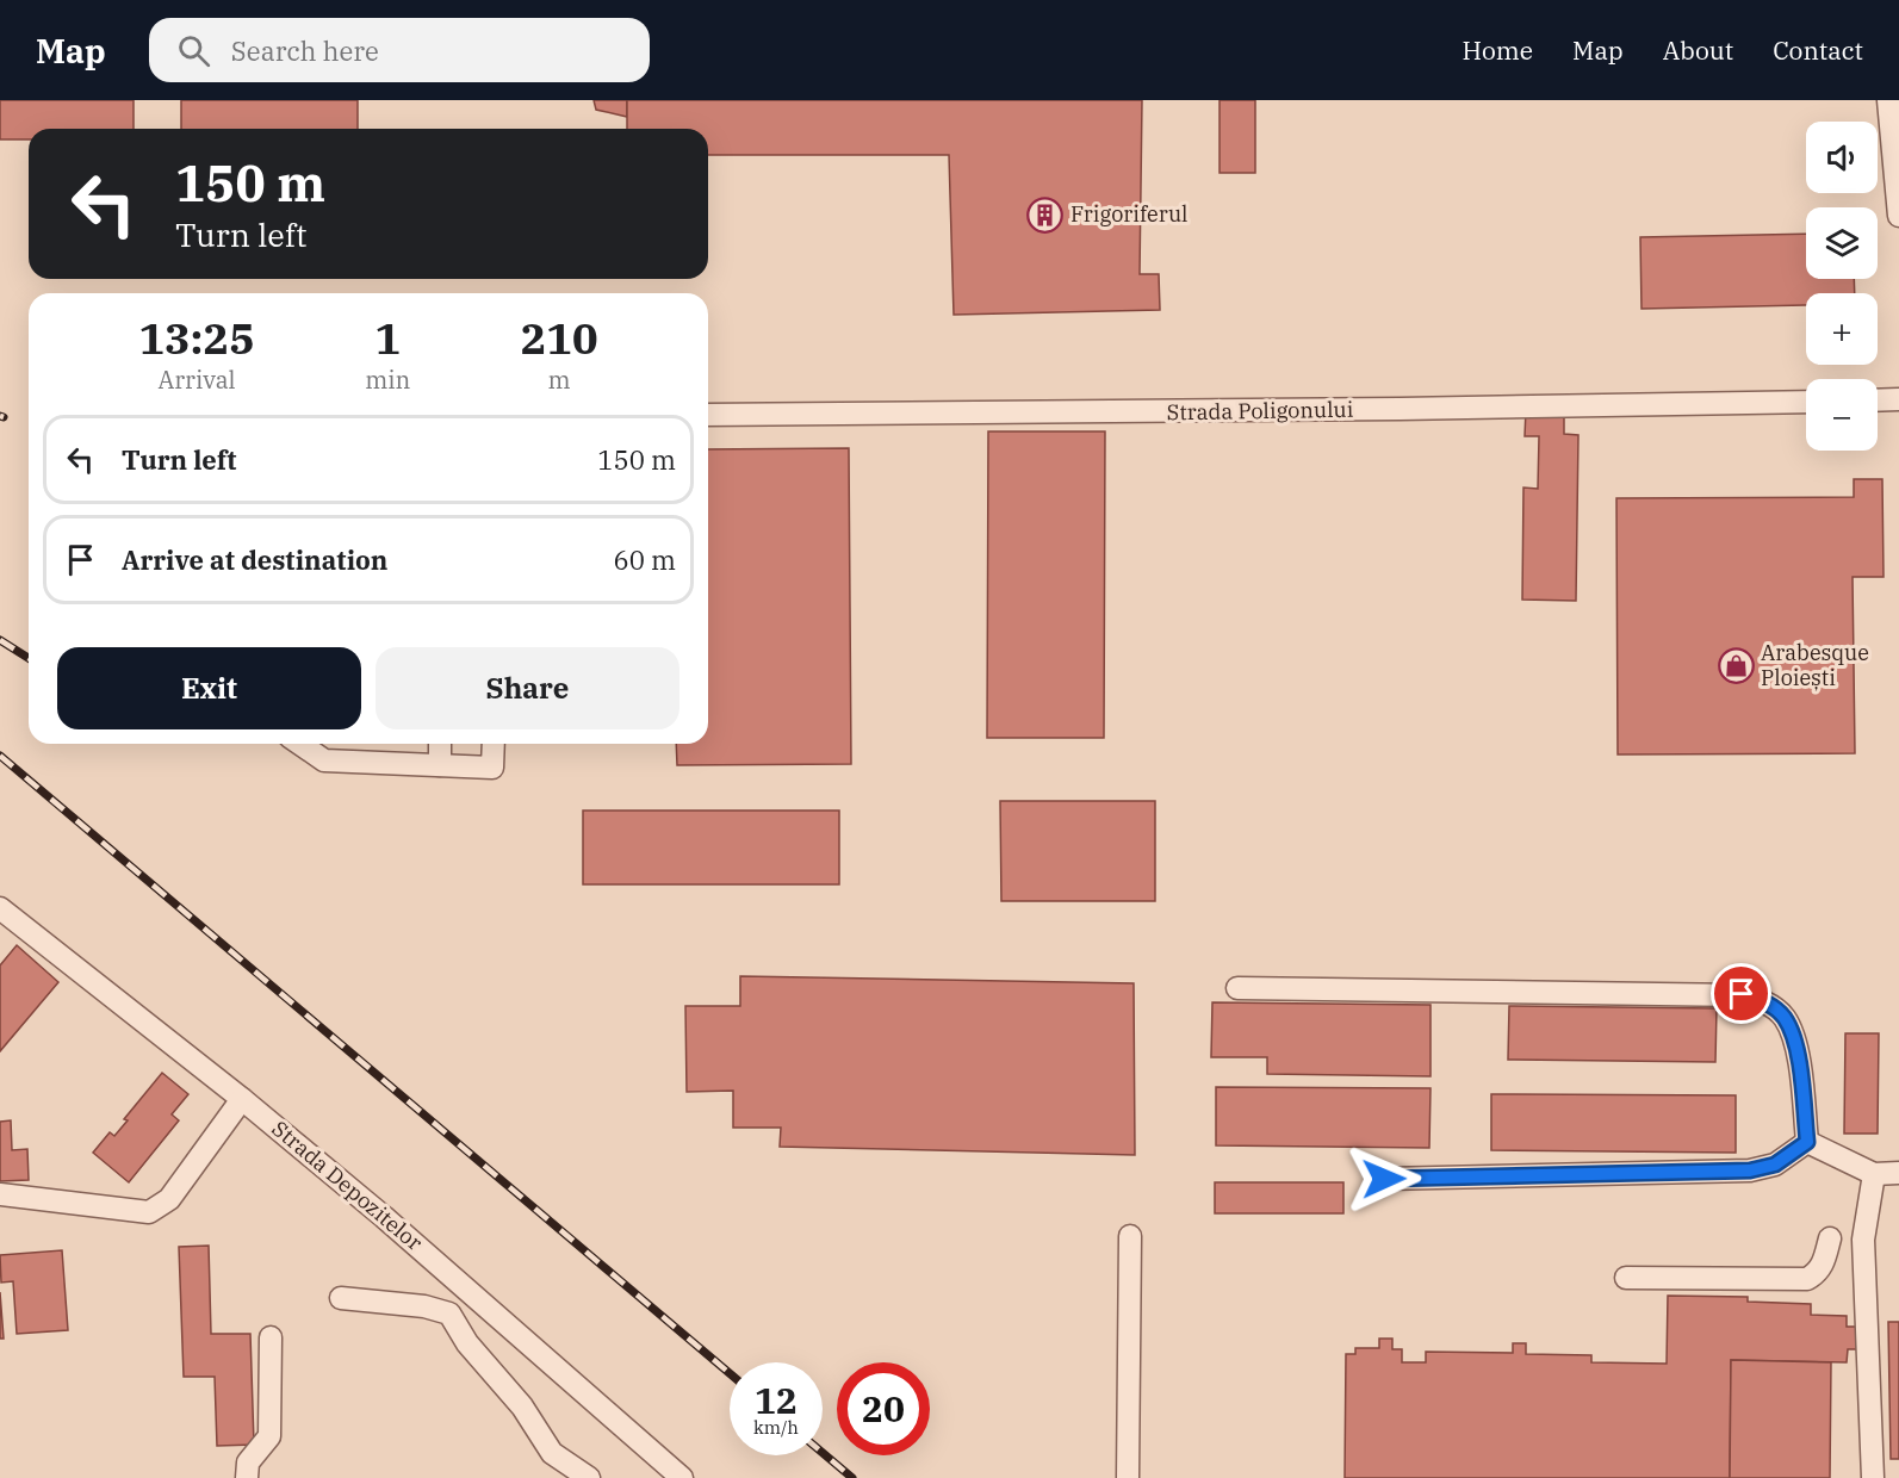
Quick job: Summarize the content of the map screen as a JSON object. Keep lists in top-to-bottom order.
{
  "streets": {
    "street": ["Strada Poligonului", "Strada Depozitelor"]
  },
  "places": {
    "building": ["Frigoriferul"],
    "shop": ["Arabesque Ploiești"]
  },
  "page": {
    "header": "Map",
    "search": "Search here",
    "nav": [
      "Home",
      "Map",
      "About",
      "Contact"
    ],
    "map_buttons": ["+", "−"],
    "turn": ["150 m", "Turn left"],
    "eta": [
      "13:25",
      "Arrival",
      "1",
      "min",
      "210",
      "m"
    ],
    "list": [
      {
        "name": "Turn left",
        "value": "150 m"
      },
      {
        "name": "Arrive at destination",
        "value": "60 m"
      }
    ],
    "buttons": ["Exit", "Share"],
    "speed": "12 km/h",
    "limit": "20"
  }
}
